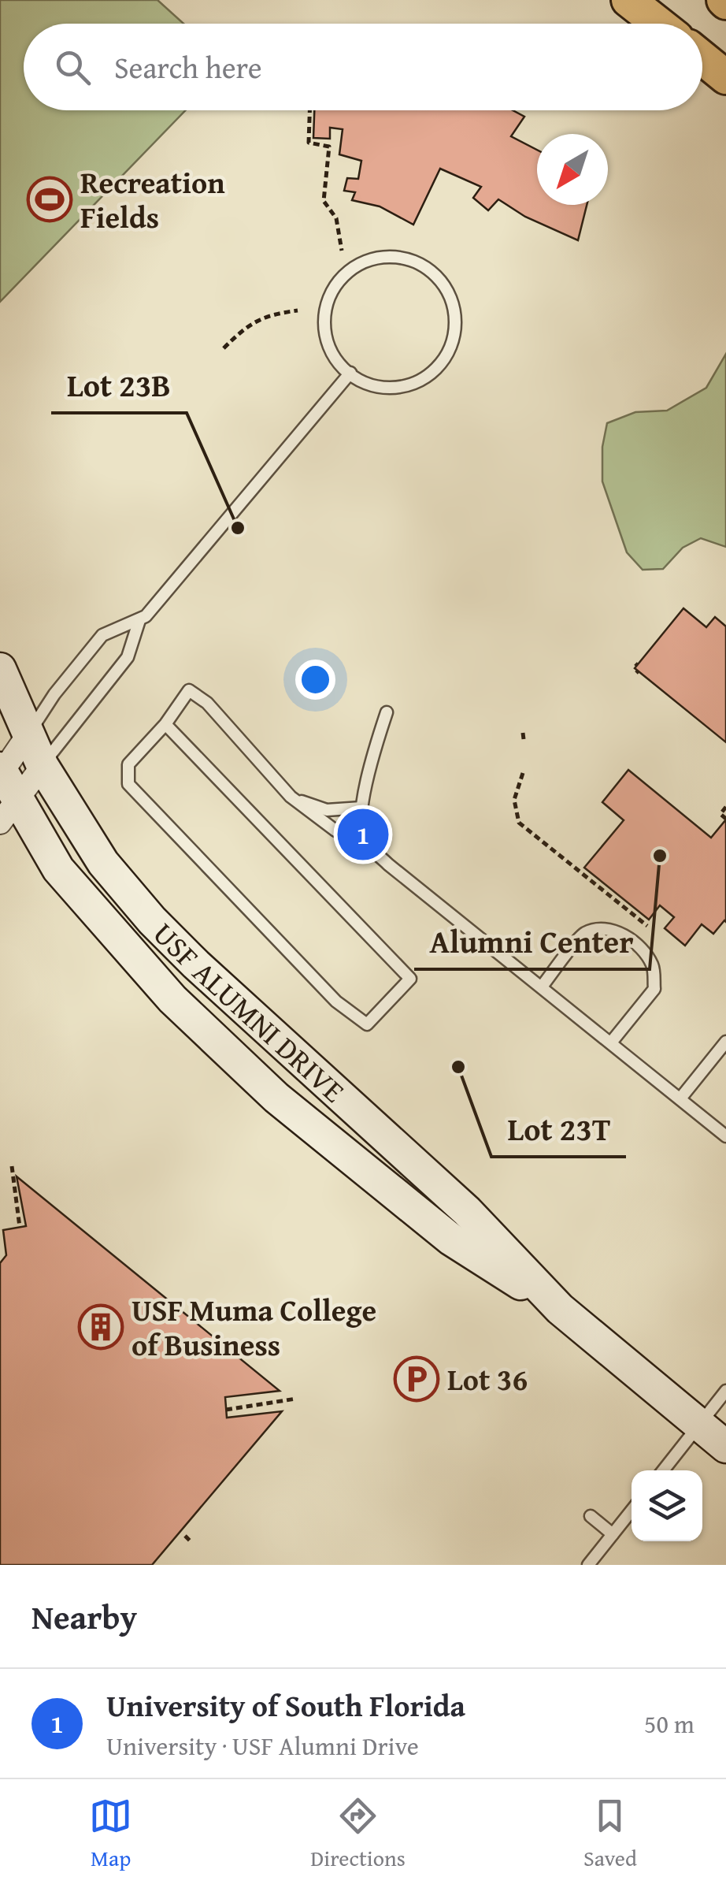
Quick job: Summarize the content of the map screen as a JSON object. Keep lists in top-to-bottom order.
{
  "streets": {
    "street": ["USF ALUMNI DRIVE"]
  },
  "places": {
    "sports": ["Recreation Fields"],
    "other": ["Lot 23B", "Alumni Center", "Lot 23T"],
    "building": ["USF Muma College of Business"],
    "parking": ["Lot 36"]
  },
  "north": "bottom left",
  "page": {
    "search": "Search here",
    "pins": "1",
    "heading": "Nearby",
    "list": [
      {
        "mark": "1",
        "name": "University of South Florida",
        "note": "University · USF Alumni Drive",
        "value": "50 m"
      }
    ],
    "nav": ["Map", "Directions", "Saved"]
  }
}
